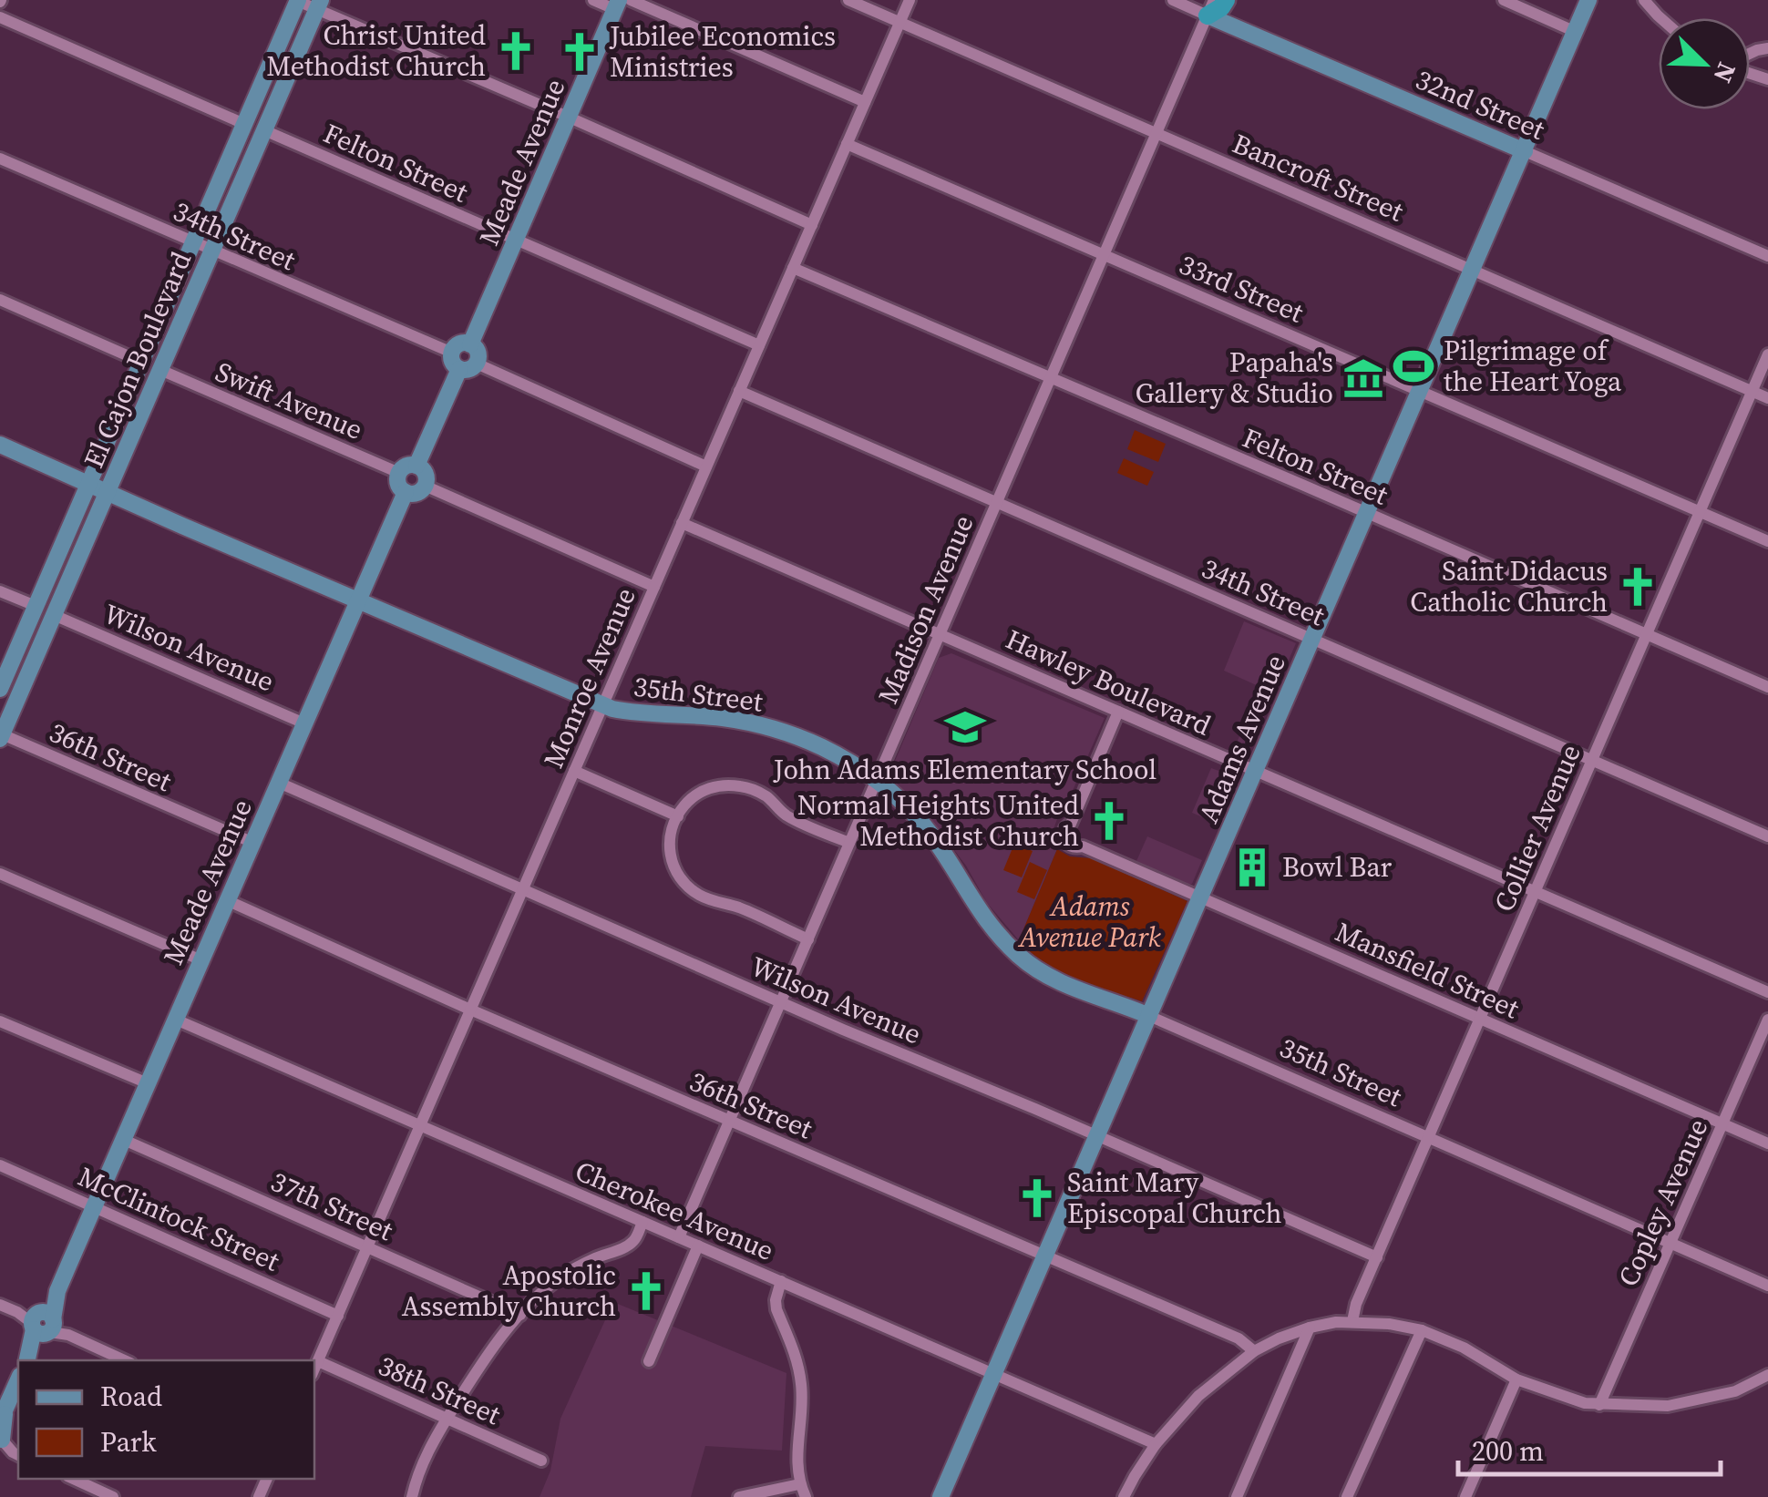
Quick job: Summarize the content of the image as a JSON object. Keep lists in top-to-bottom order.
{
  "streets": {
    "main road": [
      "32nd Street",
      "Meade Avenue",
      "El Cajon Boulevard",
      "35th Street",
      "Adams Avenue"
    ],
    "street": [
      "Felton Street",
      "Bancroft Street",
      "34th Street",
      "33rd Street",
      "Swift Avenue",
      "Madison Avenue",
      "Wilson Avenue",
      "Monroe Avenue",
      "Hawley Boulevard",
      "36th Street",
      "Collier Avenue",
      "Mansfield Street",
      "Copley Avenue",
      "37th Street",
      "Cherokee Avenue",
      "McClintock Street",
      "38th Street"
    ]
  },
  "crossings": [
    ["32nd Street", "Madison Avenue"],
    ["32nd Street", "Adams Avenue"],
    ["Meade Avenue", "Felton Street"],
    ["Meade Avenue", "34th Street"],
    ["Meade Avenue", "Swift Avenue"],
    ["Meade Avenue", "Wilson Avenue"],
    ["Meade Avenue", "35th Street"],
    ["Meade Avenue", "36th Street"],
    ["Meade Avenue", "37th Street"],
    ["Meade Avenue", "Cherokee Avenue"],
    ["Meade Avenue", "McClintock Street"],
    ["Felton Street", "El Cajon Boulevard"],
    ["Felton Street", "Madison Avenue"],
    ["Felton Street", "Monroe Avenue"],
    ["Felton Street", "Adams Avenue"],
    ["Felton Street", "Collier Avenue"],
    ["Bancroft Street", "Madison Avenue"],
    ["Bancroft Street", "Monroe Avenue"],
    ["Bancroft Street", "Adams Avenue"],
    ["Bancroft Street", "Collier Avenue"],
    ["34th Street", "El Cajon Boulevard"],
    ["34th Street", "Madison Avenue"],
    ["34th Street", "Monroe Avenue"],
    ["34th Street", "Adams Avenue"],
    ["34th Street", "Collier Avenue"],
    ["33rd Street", "Madison Avenue"],
    ["33rd Street", "Monroe Avenue"],
    ["33rd Street", "Adams Avenue"],
    ["33rd Street", "Collier Avenue"],
    ["El Cajon Boulevard", "Swift Avenue"],
    ["El Cajon Boulevard", "Wilson Avenue"],
    ["El Cajon Boulevard", "35th Street"],
    ["El Cajon Boulevard", "36th Street"],
    ["Madison Avenue", "Wilson Avenue"],
    ["Madison Avenue", "Hawley Boulevard"],
    ["Madison Avenue", "35th Street"],
    ["Madison Avenue", "36th Street"],
    ["Madison Avenue", "Cherokee Avenue"],
    ["Wilson Avenue", "Monroe Avenue"],
    ["Wilson Avenue", "Adams Avenue"],
    ["Wilson Avenue", "Collier Avenue"],
    ["Monroe Avenue", "Hawley Boulevard"],
    ["Monroe Avenue", "35th Street"],
    ["Monroe Avenue", "36th Street"],
    ["Monroe Avenue", "37th Street"],
    ["Monroe Avenue", "Cherokee Avenue"],
    ["Monroe Avenue", "McClintock Street"],
    ["Monroe Avenue", "38th Street"],
    ["Hawley Boulevard", "Adams Avenue"],
    ["Hawley Boulevard", "Collier Avenue"],
    ["Hawley Boulevard", "Mansfield Street"],
    ["35th Street", "Adams Avenue"],
    ["35th Street", "Collier Avenue"],
    ["35th Street", "Copley Avenue"],
    ["Adams Avenue", "36th Street"],
    ["Adams Avenue", "Mansfield Street"],
    ["Adams Avenue", "Cherokee Avenue"],
    ["Collier Avenue", "Mansfield Street"],
    ["Mansfield Street", "Copley Avenue"]
  ],
  "parks": ["Adams Avenue Park"],
  "places": {
    "church": [
      "Christ United Methodist Church",
      "Jubilee Economics Ministries",
      "Saint Didacus Catholic Church",
      "Normal Heights United Methodist Church",
      "Saint Mary Episcopal Church",
      "Apostolic Assembly Church"
    ],
    "sports": ["Pilgrimage of the Heart Yoga"],
    "museum": ["Papaha's Gallery & Studio"],
    "school or university": ["John Adams Elementary School"],
    "building": ["Bowl Bar"]
  },
  "legend": ["Road", "Park"],
  "scale_bar": "200 m",
  "north": "bottom right"
}
